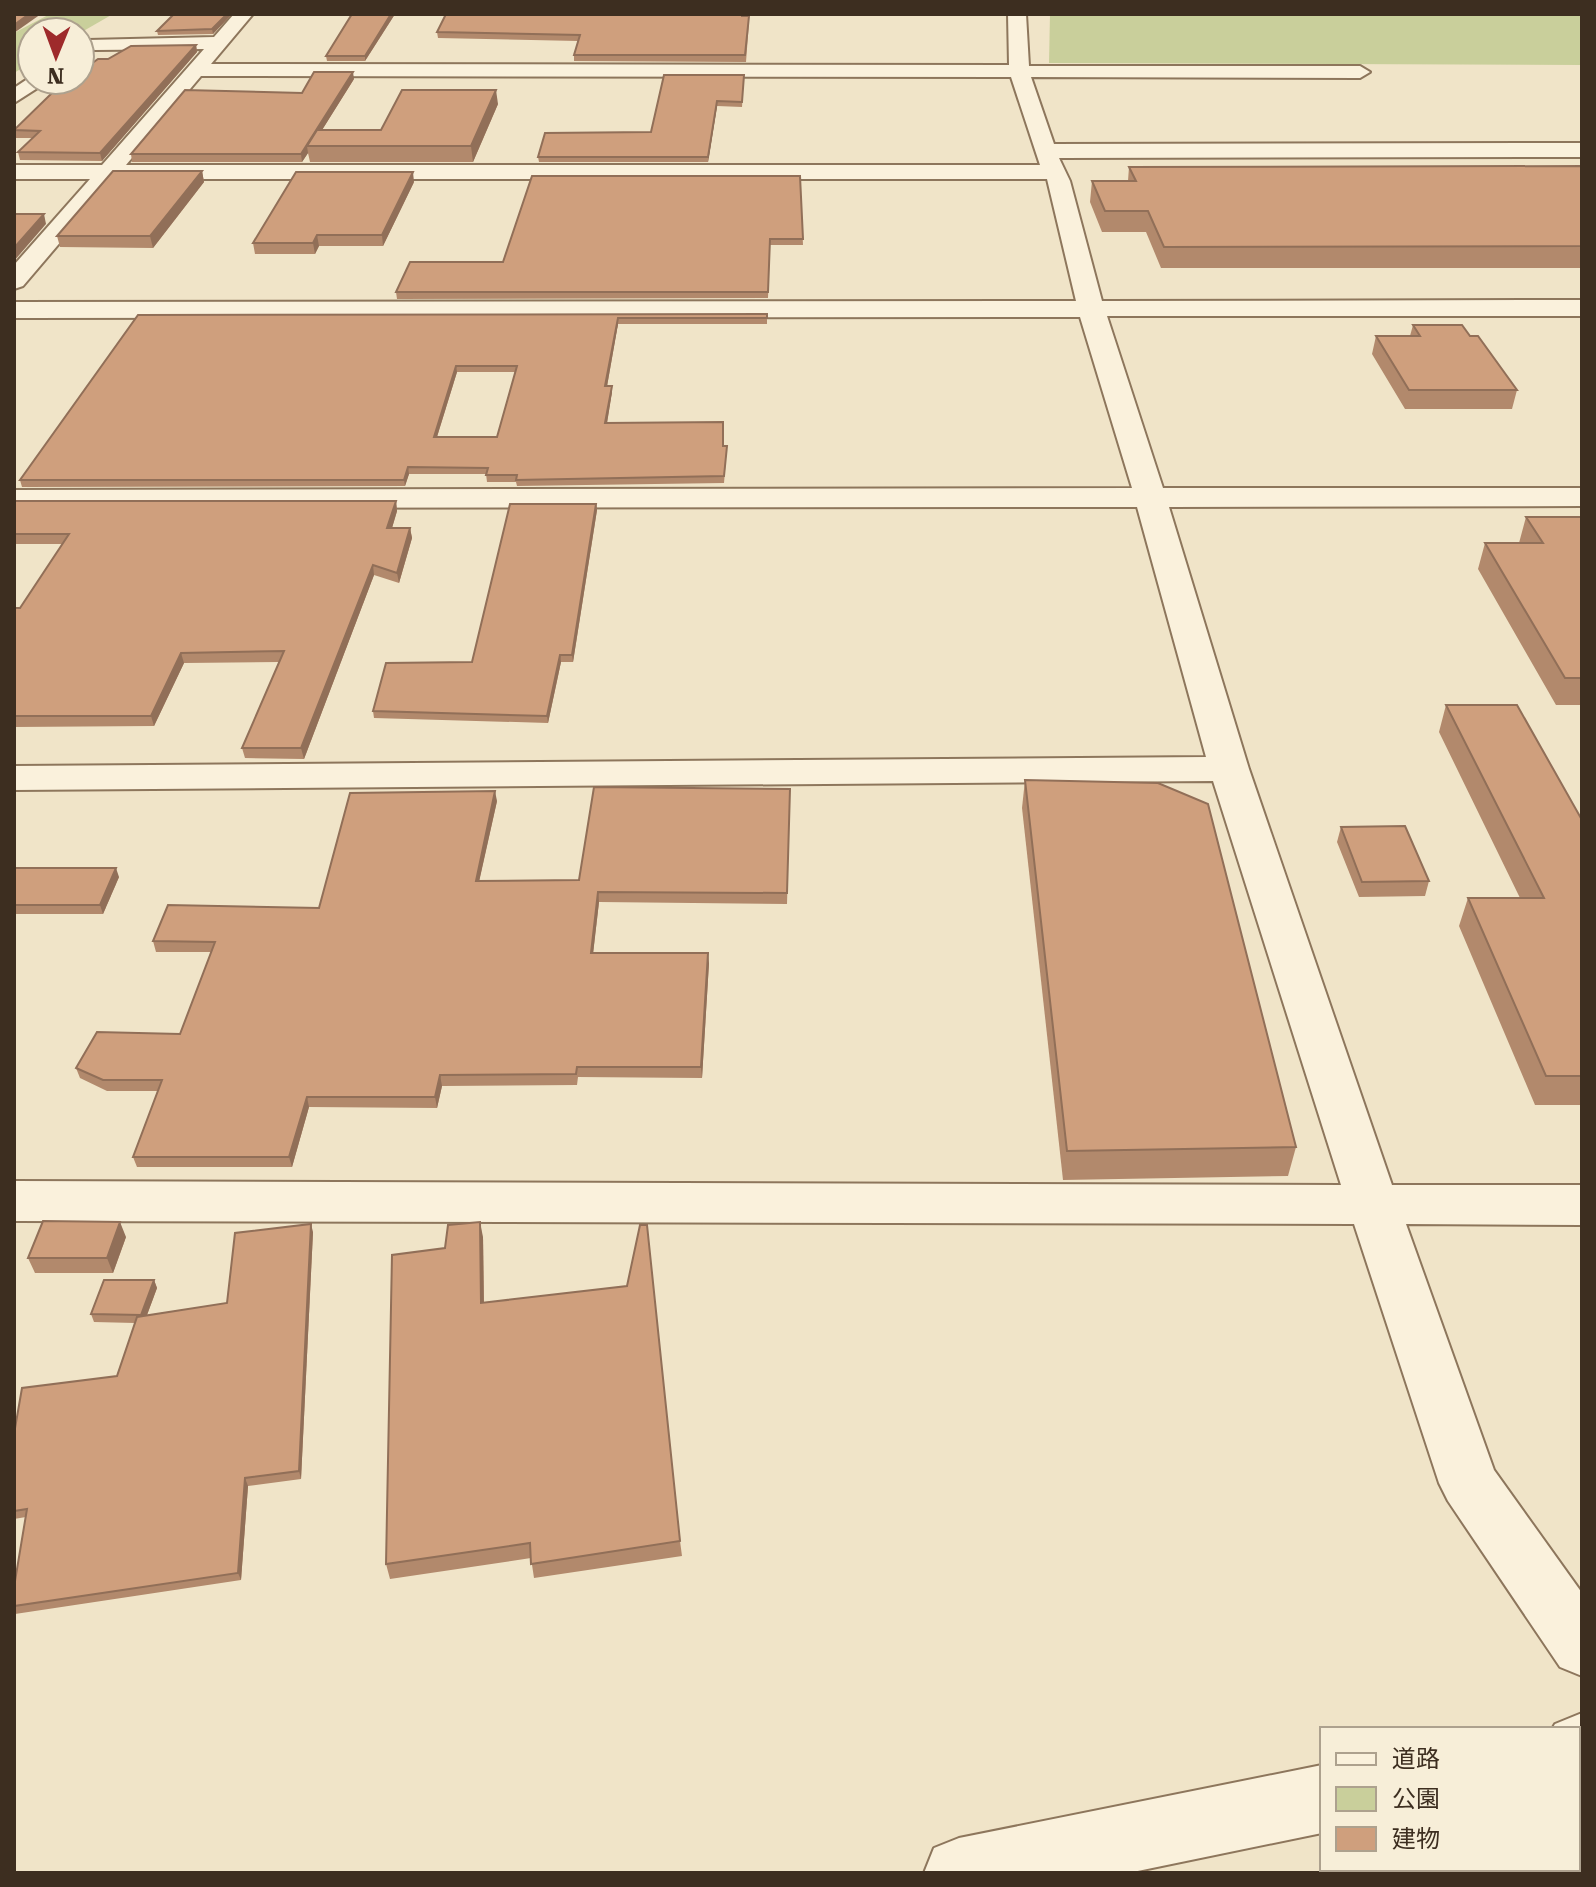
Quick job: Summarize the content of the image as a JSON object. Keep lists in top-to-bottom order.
{
  "legend": ["道路", "公園", "建物"],
  "north": "bottom"
}
